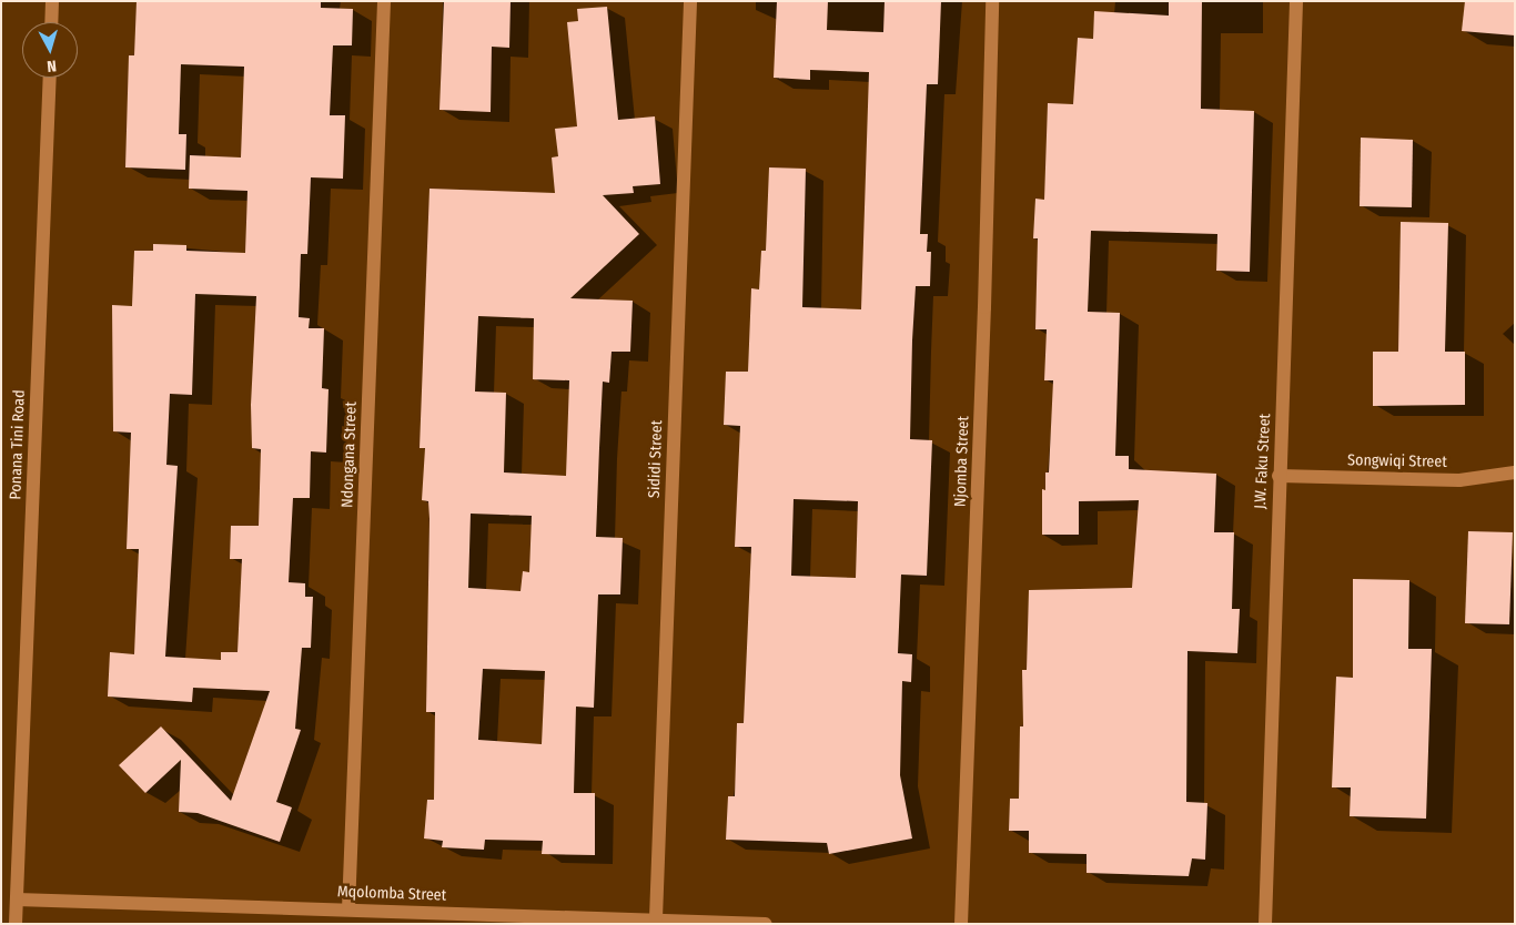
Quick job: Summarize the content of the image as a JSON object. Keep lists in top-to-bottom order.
{
  "streets": {
    "street": [
      "Ponana Tini Road",
      "Ndongana Street",
      "Sididi Street",
      "Njomba Street",
      "J.W. Faku Street",
      "Songwiqi Street",
      "Mqolomba Street"
    ]
  },
  "crossings": [
    ["Ponana Tini Road", "Mqolomba Street"],
    ["Ndongana Street", "Mqolomba Street"],
    ["Sididi Street", "Mqolomba Street"],
    ["J.W. Faku Street", "Songwiqi Street"]
  ],
  "north": "bottom"
}
